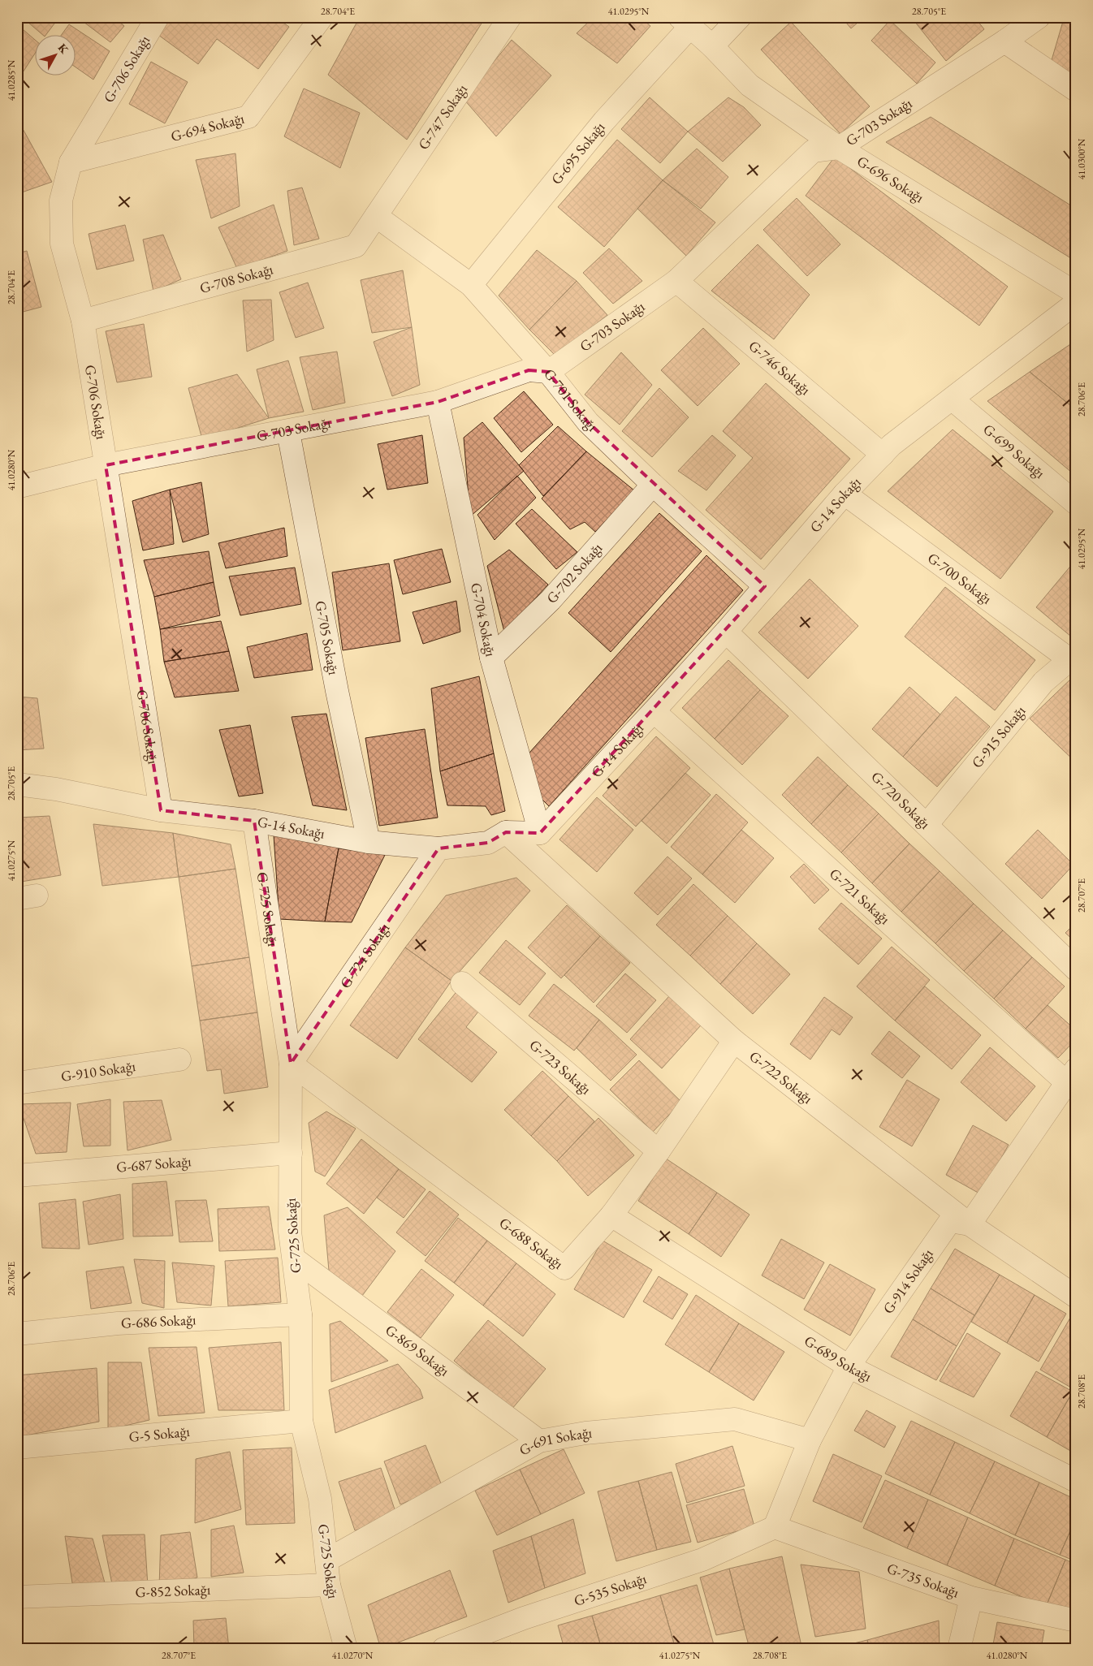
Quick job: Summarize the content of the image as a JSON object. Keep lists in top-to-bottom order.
{
  "streets": {
    "street": [
      "G-706 Sokağı",
      "G-747 Sokağı",
      "G-703 Sokağı",
      "G-694 Sokağı",
      "G-695 Sokağı",
      "G-696 Sokağı",
      "G-708 Sokağı",
      "G-746 Sokağı",
      "G-701 Sokağı",
      "G-699 Sokağı",
      "G-14 Sokağı",
      "G-702 Sokağı",
      "G-700 Sokağı",
      "G-704 Sokağı",
      "G-705 Sokağı",
      "G-915 Sokağı",
      "G-720 Sokağı",
      "G-721 Sokağı",
      "G-725 Sokağı",
      "G-724 Sokağı",
      "G-723 Sokağı",
      "G-910 Sokağı",
      "G-722 Sokağı",
      "G-687 Sokağı",
      "G-688 Sokağı",
      "G-914 Sokağı",
      "G-686 Sokağı",
      "G-869 Sokağı",
      "G-689 Sokağı",
      "G-5 Sokağı",
      "G-691 Sokağı",
      "G-735 Sokağı",
      "G-535 Sokağı",
      "G-852 Sokağı"
    ]
  },
  "crossings": [
    ["G-706 Sokağı", "G-703 Sokağı"],
    ["G-706 Sokağı", "G-694 Sokağı"],
    ["G-706 Sokağı", "G-708 Sokağı"],
    ["G-706 Sokağı", "G-14 Sokağı"],
    ["G-747 Sokağı", "G-708 Sokağı"],
    ["G-747 Sokağı", "G-701 Sokağı"],
    ["G-703 Sokağı", "G-696 Sokağı"],
    ["G-703 Sokağı", "G-746 Sokağı"],
    ["G-703 Sokağı", "G-701 Sokağı"],
    ["G-703 Sokağı", "G-704 Sokağı"],
    ["G-703 Sokağı", "G-705 Sokağı"],
    ["G-695 Sokağı", "G-696 Sokağı"],
    ["G-695 Sokağı", "G-701 Sokağı"],
    ["G-708 Sokağı", "G-701 Sokağı"],
    ["G-746 Sokağı", "G-14 Sokağı"],
    ["G-701 Sokağı", "G-14 Sokağı"],
    ["G-701 Sokağı", "G-702 Sokağı"],
    ["G-699 Sokağı", "G-14 Sokağı"],
    ["G-14 Sokağı", "G-700 Sokağı"],
    ["G-14 Sokağı", "G-704 Sokağı"],
    ["G-14 Sokağı", "G-705 Sokağı"],
    ["G-14 Sokağı", "G-720 Sokağı"],
    ["G-14 Sokağı", "G-721 Sokağı"],
    ["G-14 Sokağı", "G-725 Sokağı"],
    ["G-14 Sokağı", "G-724 Sokağı"],
    ["G-14 Sokağı", "G-722 Sokağı"],
    ["G-702 Sokağı", "G-704 Sokağı"],
    ["G-700 Sokağı", "G-915 Sokağı"],
    ["G-915 Sokağı", "G-720 Sokağı"],
    ["G-725 Sokağı", "G-724 Sokağı"],
    ["G-725 Sokağı", "G-687 Sokağı"],
    ["G-725 Sokağı", "G-688 Sokağı"],
    ["G-725 Sokağı", "G-686 Sokağı"],
    ["G-725 Sokağı", "G-869 Sokağı"],
    ["G-725 Sokağı", "G-5 Sokağı"],
    ["G-725 Sokağı", "G-691 Sokağı"],
    ["G-725 Sokağı", "G-852 Sokağı"],
    ["G-724 Sokağı", "G-688 Sokağı"],
    ["G-723 Sokağı", "G-688 Sokağı"],
    ["G-722 Sokağı", "G-688 Sokağı"],
    ["G-722 Sokağı", "G-914 Sokağı"],
    ["G-688 Sokağı", "G-689 Sokağı"],
    ["G-914 Sokağı", "G-689 Sokağı"],
    ["G-914 Sokağı", "G-691 Sokağı"],
    ["G-914 Sokağı", "G-735 Sokağı"],
    ["G-914 Sokağı", "G-535 Sokağı"],
    ["G-869 Sokağı", "G-691 Sokağı"],
    ["G-735 Sokağı", "G-535 Sokağı"]
  ],
  "north": "top right",
  "coordinates": [
    "28.704°E",
    "41.0295°N",
    "28.705°E",
    "41.0285°N",
    "41.0300°N",
    "28.706°E",
    "41.0280°N",
    "41.0275°N",
    "28.707°E",
    "28.708°E",
    "41.0270°N"
  ]
}
